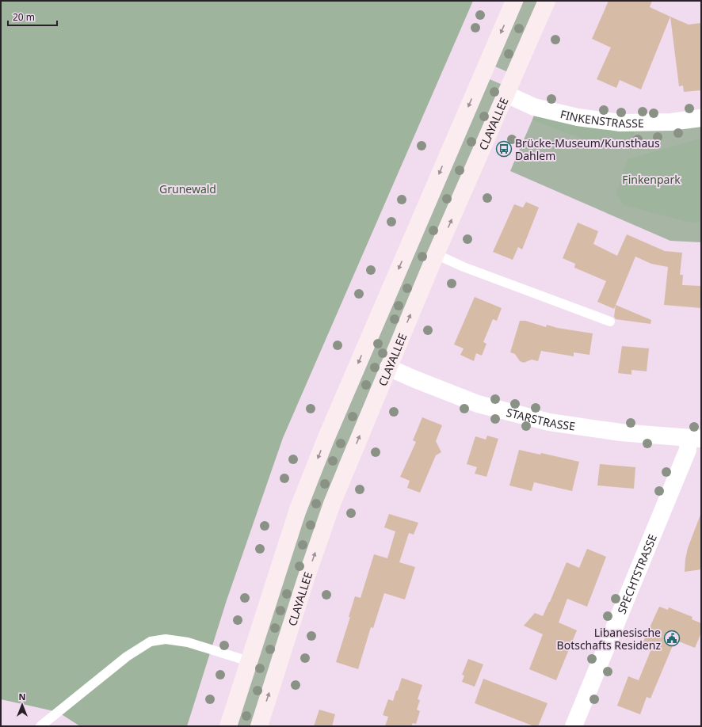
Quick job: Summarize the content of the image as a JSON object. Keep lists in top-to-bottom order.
{
  "streets": {
    "main road": ["CLAYALLEE"],
    "street": ["FINKENSTRASSE", "STARSTRASSE", "SPECHTSTRASSE"]
  },
  "crossings": [
    ["FINKENSTRASSE", "CLAYALLEE"],
    ["CLAYALLEE", "STARSTRASSE"],
    ["STARSTRASSE", "SPECHTSTRASSE"]
  ],
  "parks": ["Finkenpark", "Grunewald"],
  "places": {
    "bus stop": ["Brücke-Museum/Kunsthaus Dahlem"],
    "public building": ["Libanesische Botschafts Residenz"]
  },
  "scale_bar": "20 m",
  "north": "top"
}
